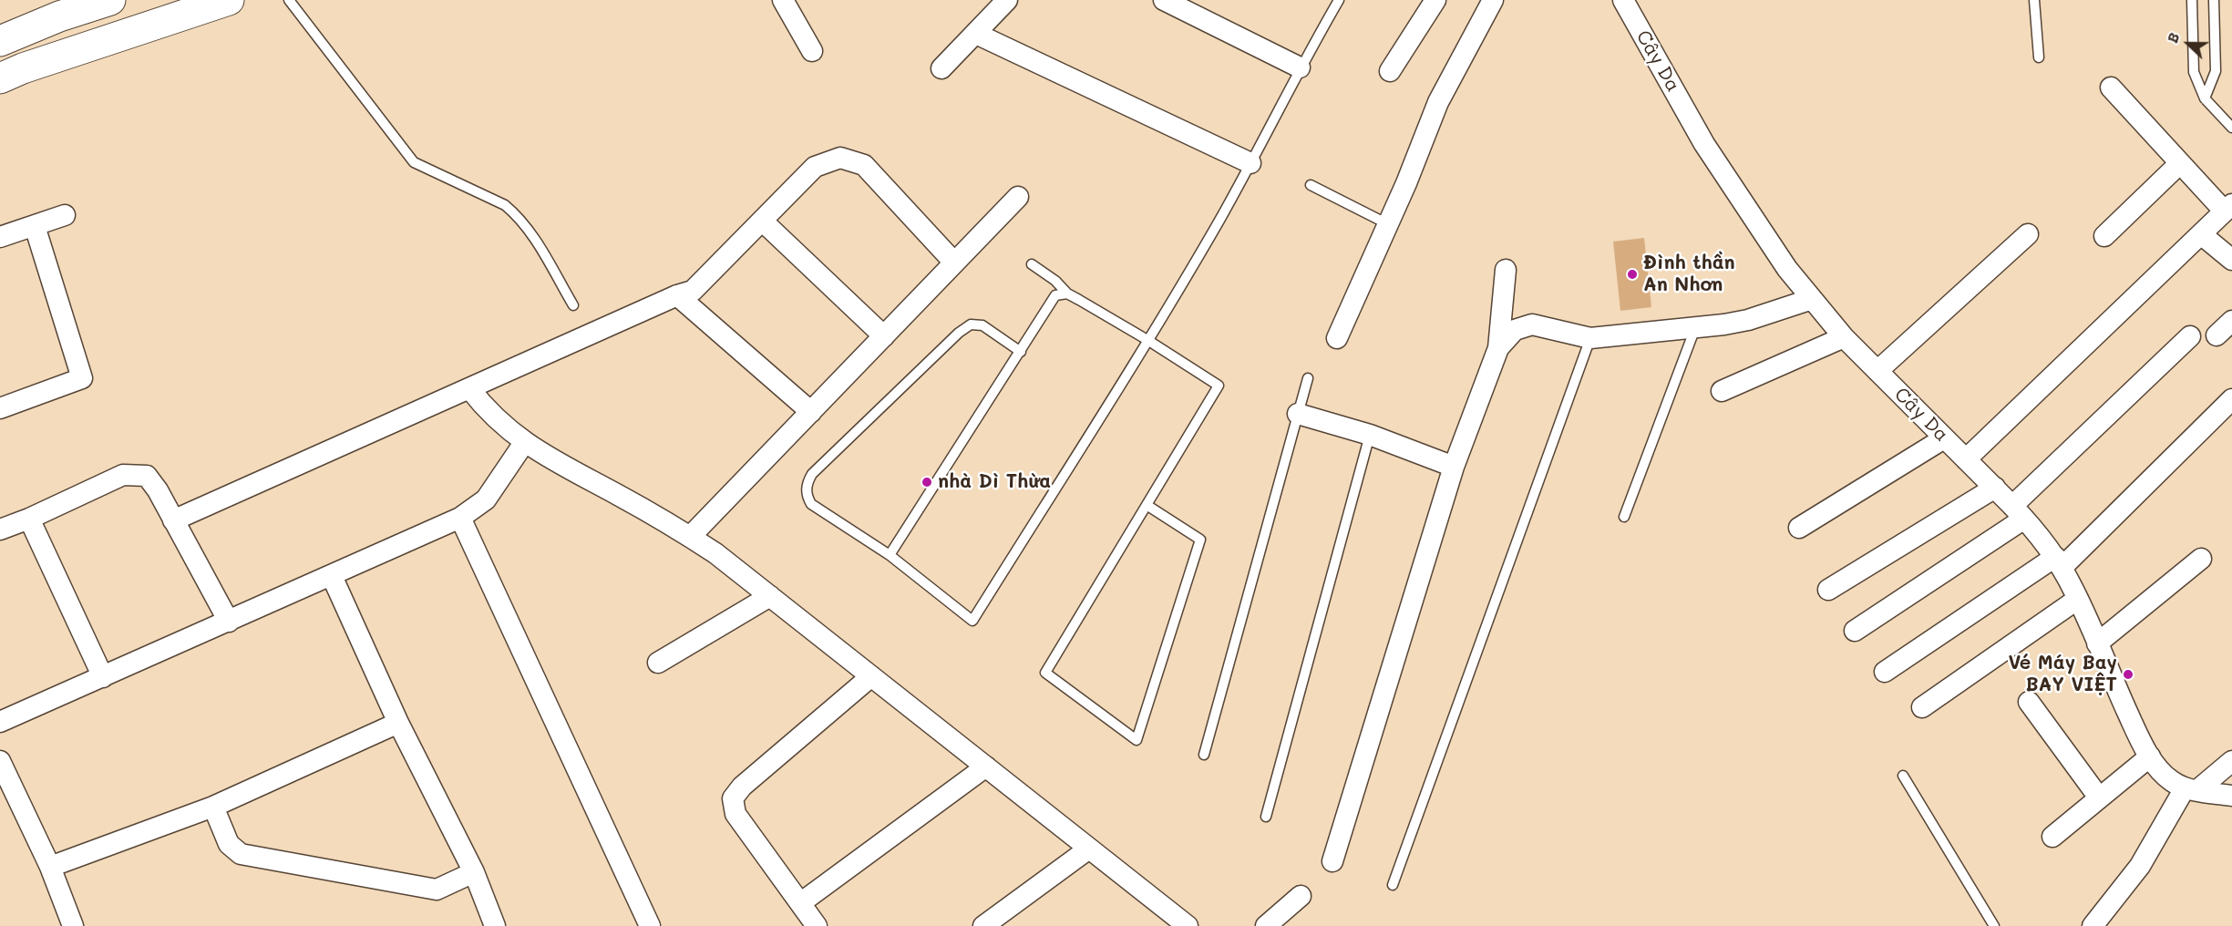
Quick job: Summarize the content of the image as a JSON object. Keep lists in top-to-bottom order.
{
  "streets": {
    "street": ["Cây Da"]
  },
  "places": ["Đình thần An Nhơn", "nhà Dì Thừa", "Vé Máy Bay BAY VIỆT"],
  "north": "left"
}
